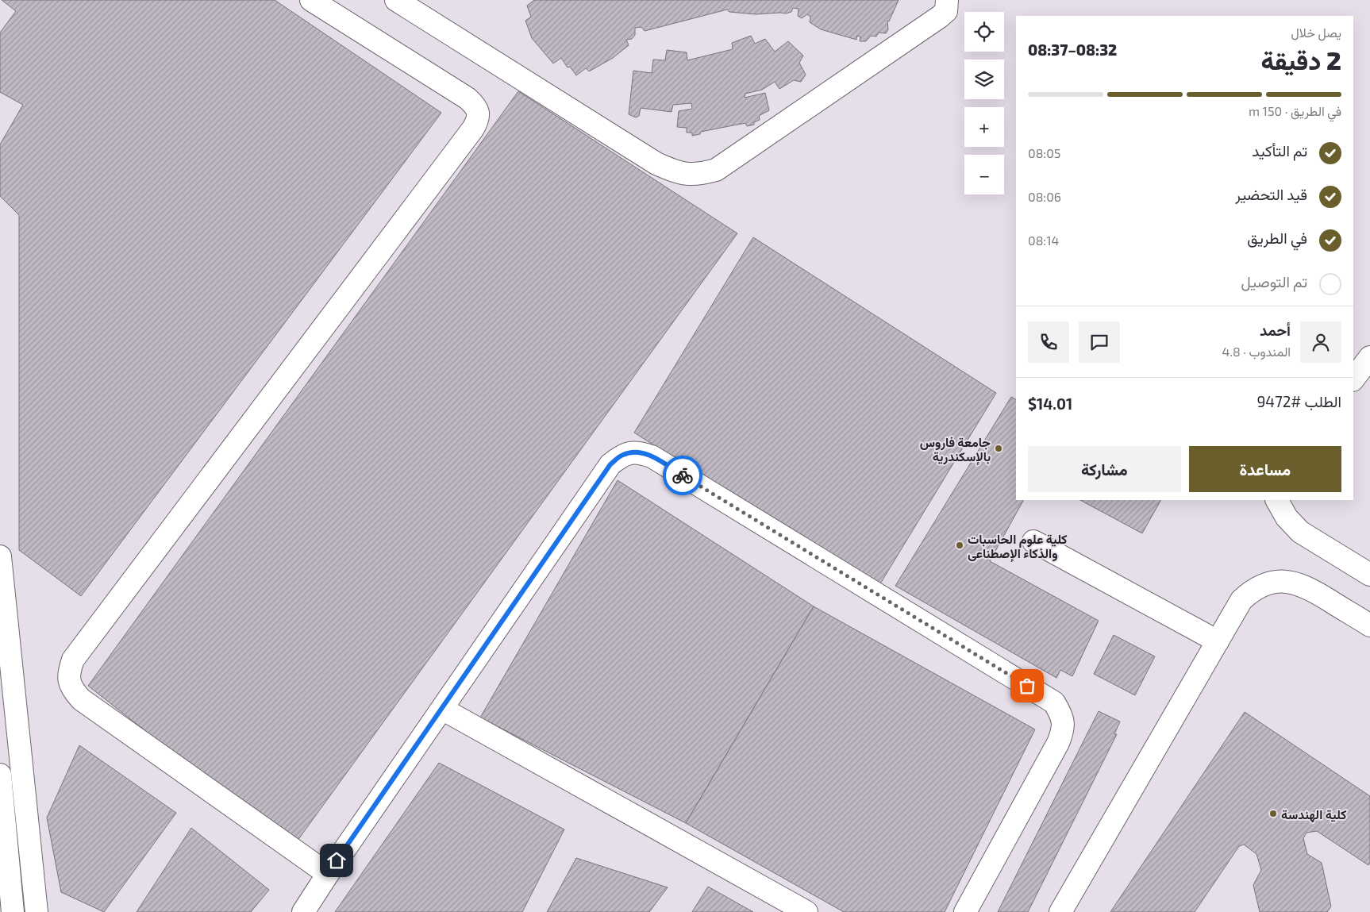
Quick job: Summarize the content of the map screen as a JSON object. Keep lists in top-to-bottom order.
{
  "places": ["جامعة فاروس بالإسكندرية", "كلية علوم الحاسبات والذكاء الإصطناعى", "كلية الهندسة"],
  "page": {
    "map_buttons": ["+", "−"],
    "heading": ["2 دقيقة", "يصل خلال", "08:32–08:37"],
    "panel": [
      "أحمد",
      "المندوب · 4.8",
      "الطلب #9472",
      "$14.01"
    ],
    "bar": "في الطريق · 150 m",
    "list": [
      ["تم التأكيد", "08:05"],
      ["قيد التحضير", "08:06"],
      ["في الطريق", "08:14"],
      "تم التوصيل"
    ],
    "buttons": ["مساعدة", "مشاركة"]
  }
}
